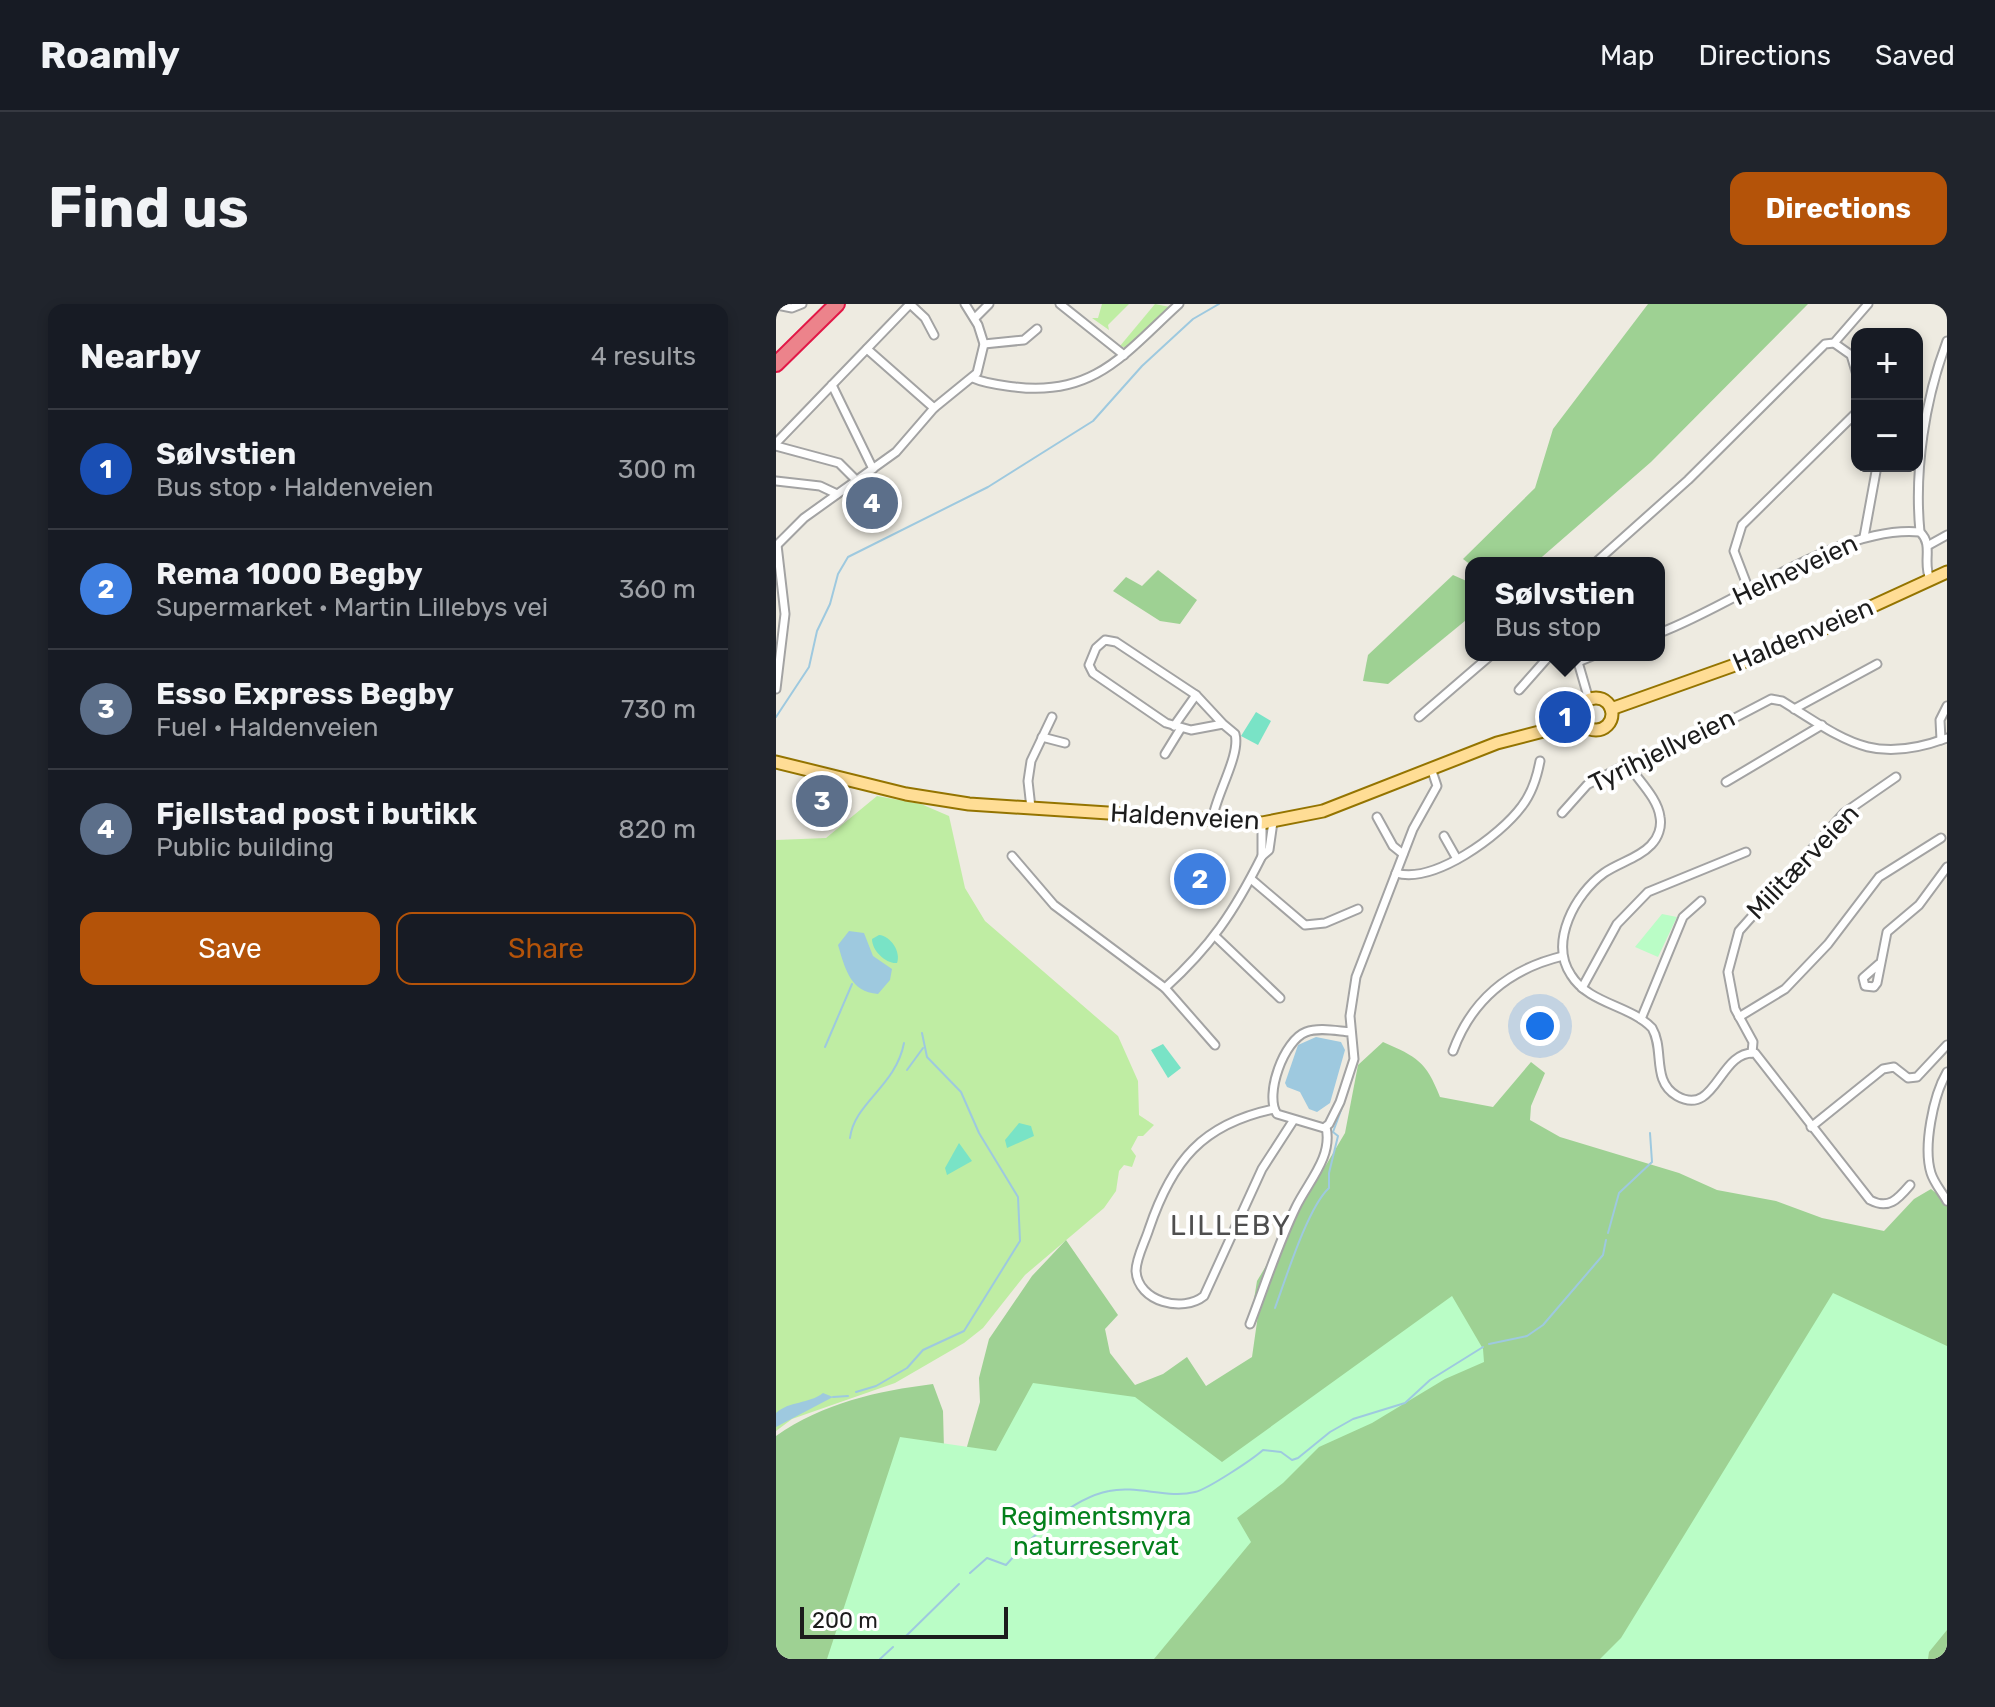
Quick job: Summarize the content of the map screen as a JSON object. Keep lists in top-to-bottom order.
{
  "streets": {
    "main road": ["Haldenveien"],
    "street": ["Helneveien", "Tyrihjellveien", "Militærveien"]
  },
  "districts": ["LILLEBY"],
  "parks": ["Regimentsmyra naturreservat"],
  "scale_bar": "200 m",
  "page": {
    "header": "Roamly",
    "nav": ["Map", "Directions", "Saved"],
    "buttons": [
      "Directions",
      ["Save", "Share"]
    ],
    "title": "Find us",
    "heading": ["Nearby", "4 results"],
    "map_buttons": ["+", "−"],
    "list": [
      {
        "mark": "1",
        "name": "Sølvstien",
        "note": "Bus stop · Haldenveien",
        "value": "300 m"
      },
      {
        "mark": "2",
        "name": "Rema 1000 Begby",
        "note": "Supermarket · Martin Lillebys vei",
        "value": "360 m"
      },
      {
        "mark": "3",
        "name": "Esso Express Begby",
        "note": "Fuel · Haldenveien",
        "value": "730 m"
      },
      {
        "mark": "4",
        "name": "Fjellstad post i butikk",
        "note": "Public building",
        "value": "820 m"
      }
    ],
    "pins": [
      "4",
      "1",
      "3",
      "2"
    ],
    "popup": ["Sølvstien", "Bus stop"],
    "scale": "200 m"
  }
}
